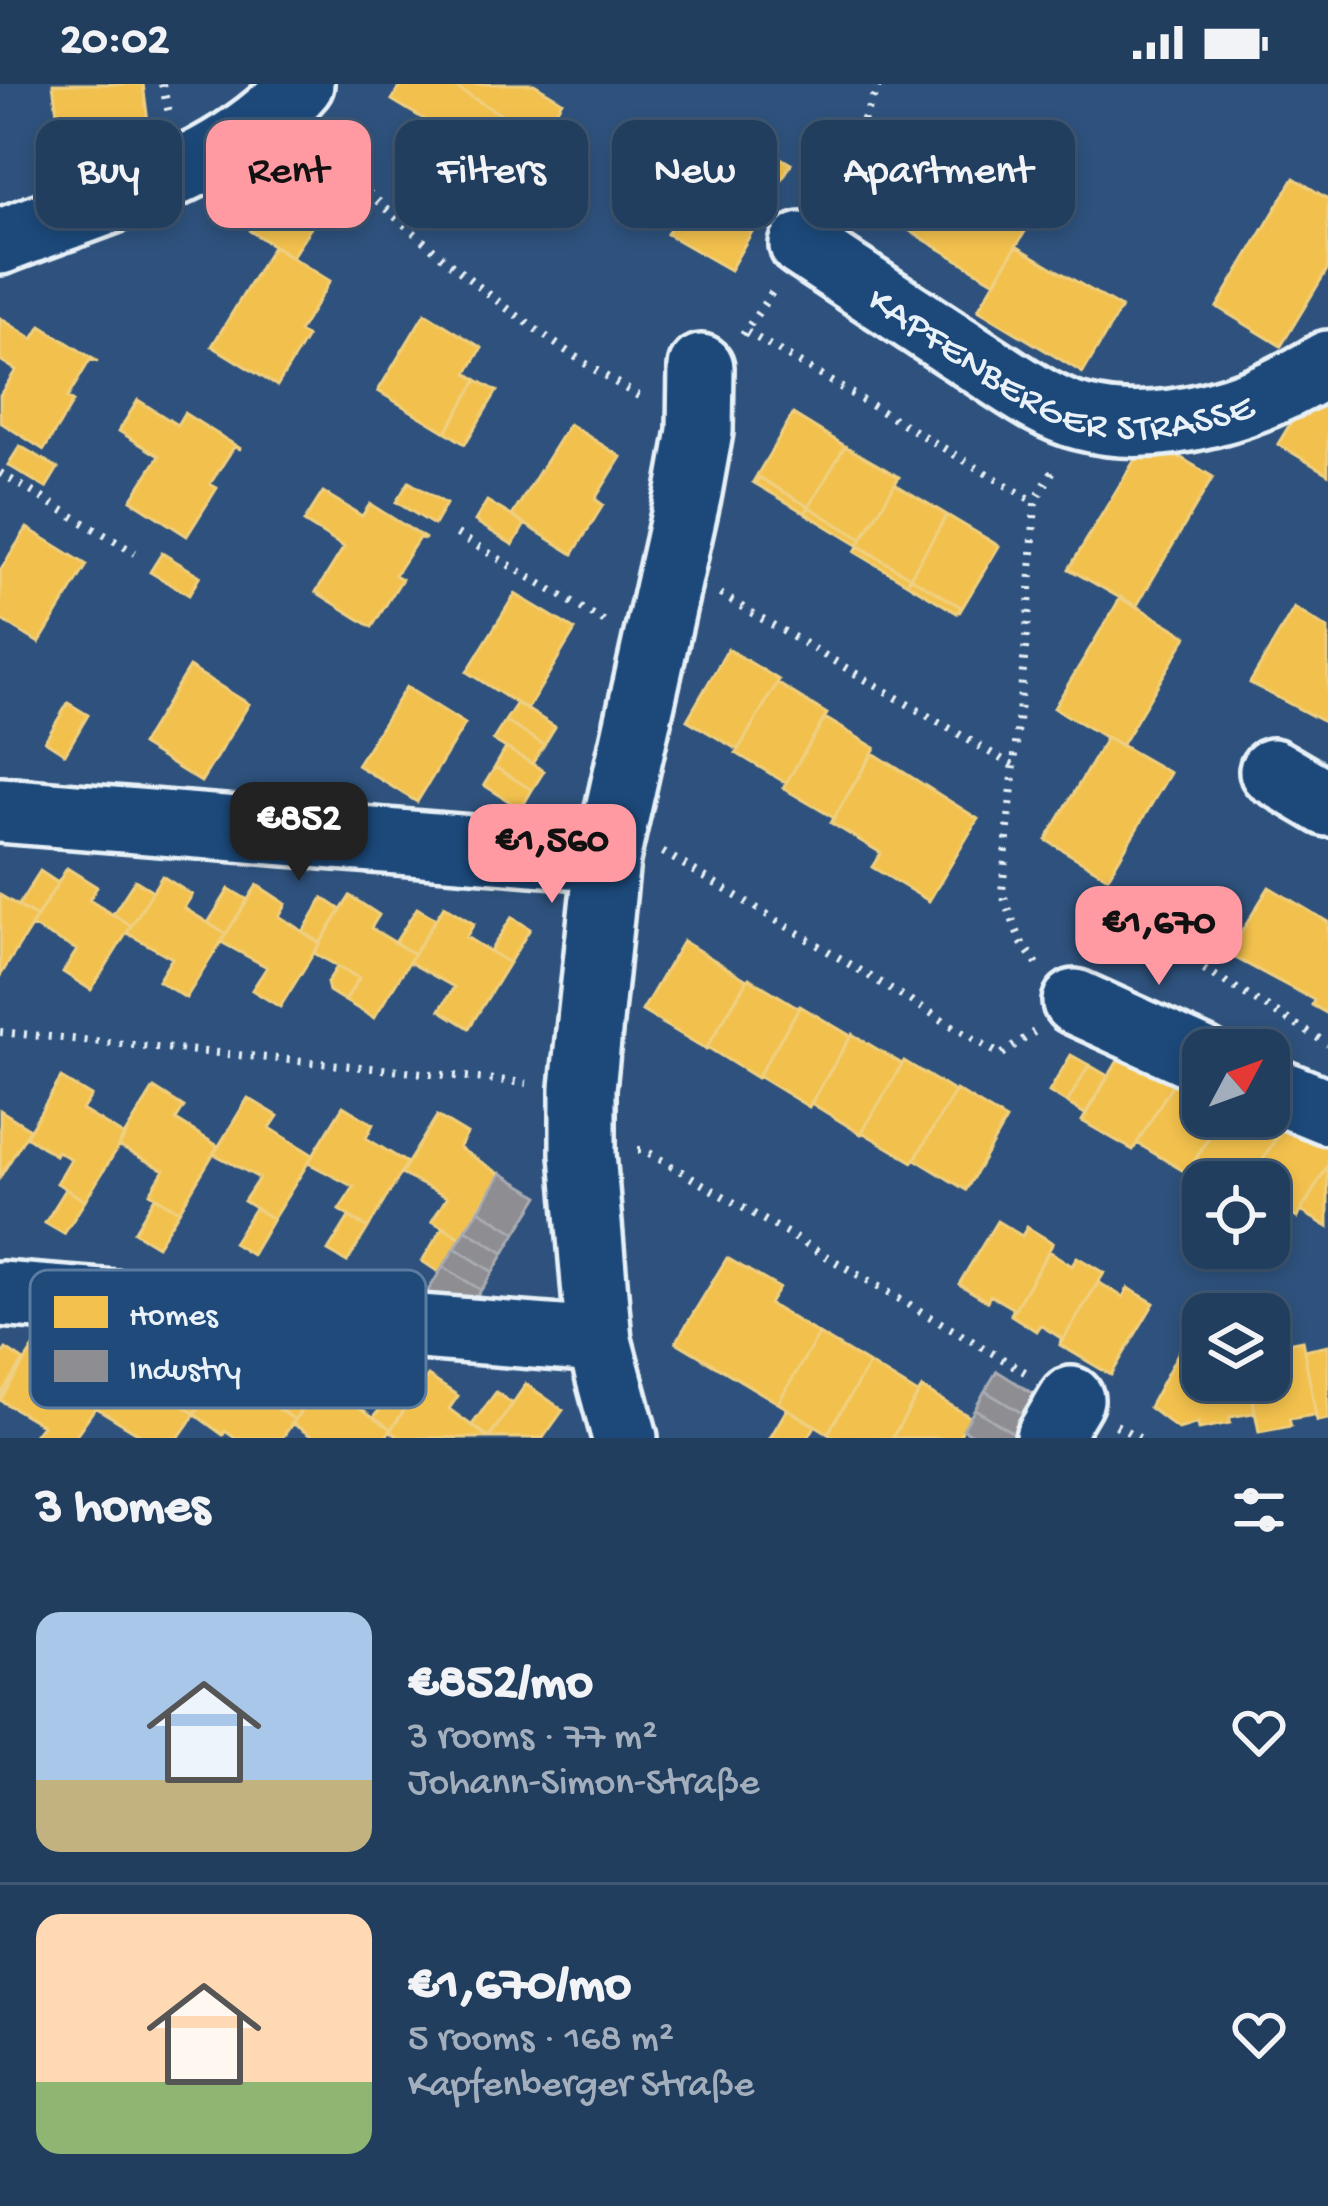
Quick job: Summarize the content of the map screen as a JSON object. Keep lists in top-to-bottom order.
{
  "streets": {
    "street": ["KAPFENBERGER STRASSE"]
  },
  "legend": ["Homes", "Industry"],
  "north": "top right",
  "page": {
    "status": "20:02",
    "chip": [
      "Buy",
      "Rent",
      "Filters",
      "New",
      "Apartment"
    ],
    "price": ["€852", "€1,560", "€1,670"],
    "heading": "3 homes",
    "list": [
      {
        "name": "€852/mo",
        "note": "3 rooms · 77 m² · Johann-Simon-Straße"
      },
      {
        "name": "€1,670/mo",
        "note": "5 rooms · 168 m² · Kapfenberger Straße"
      }
    ]
  }
}
